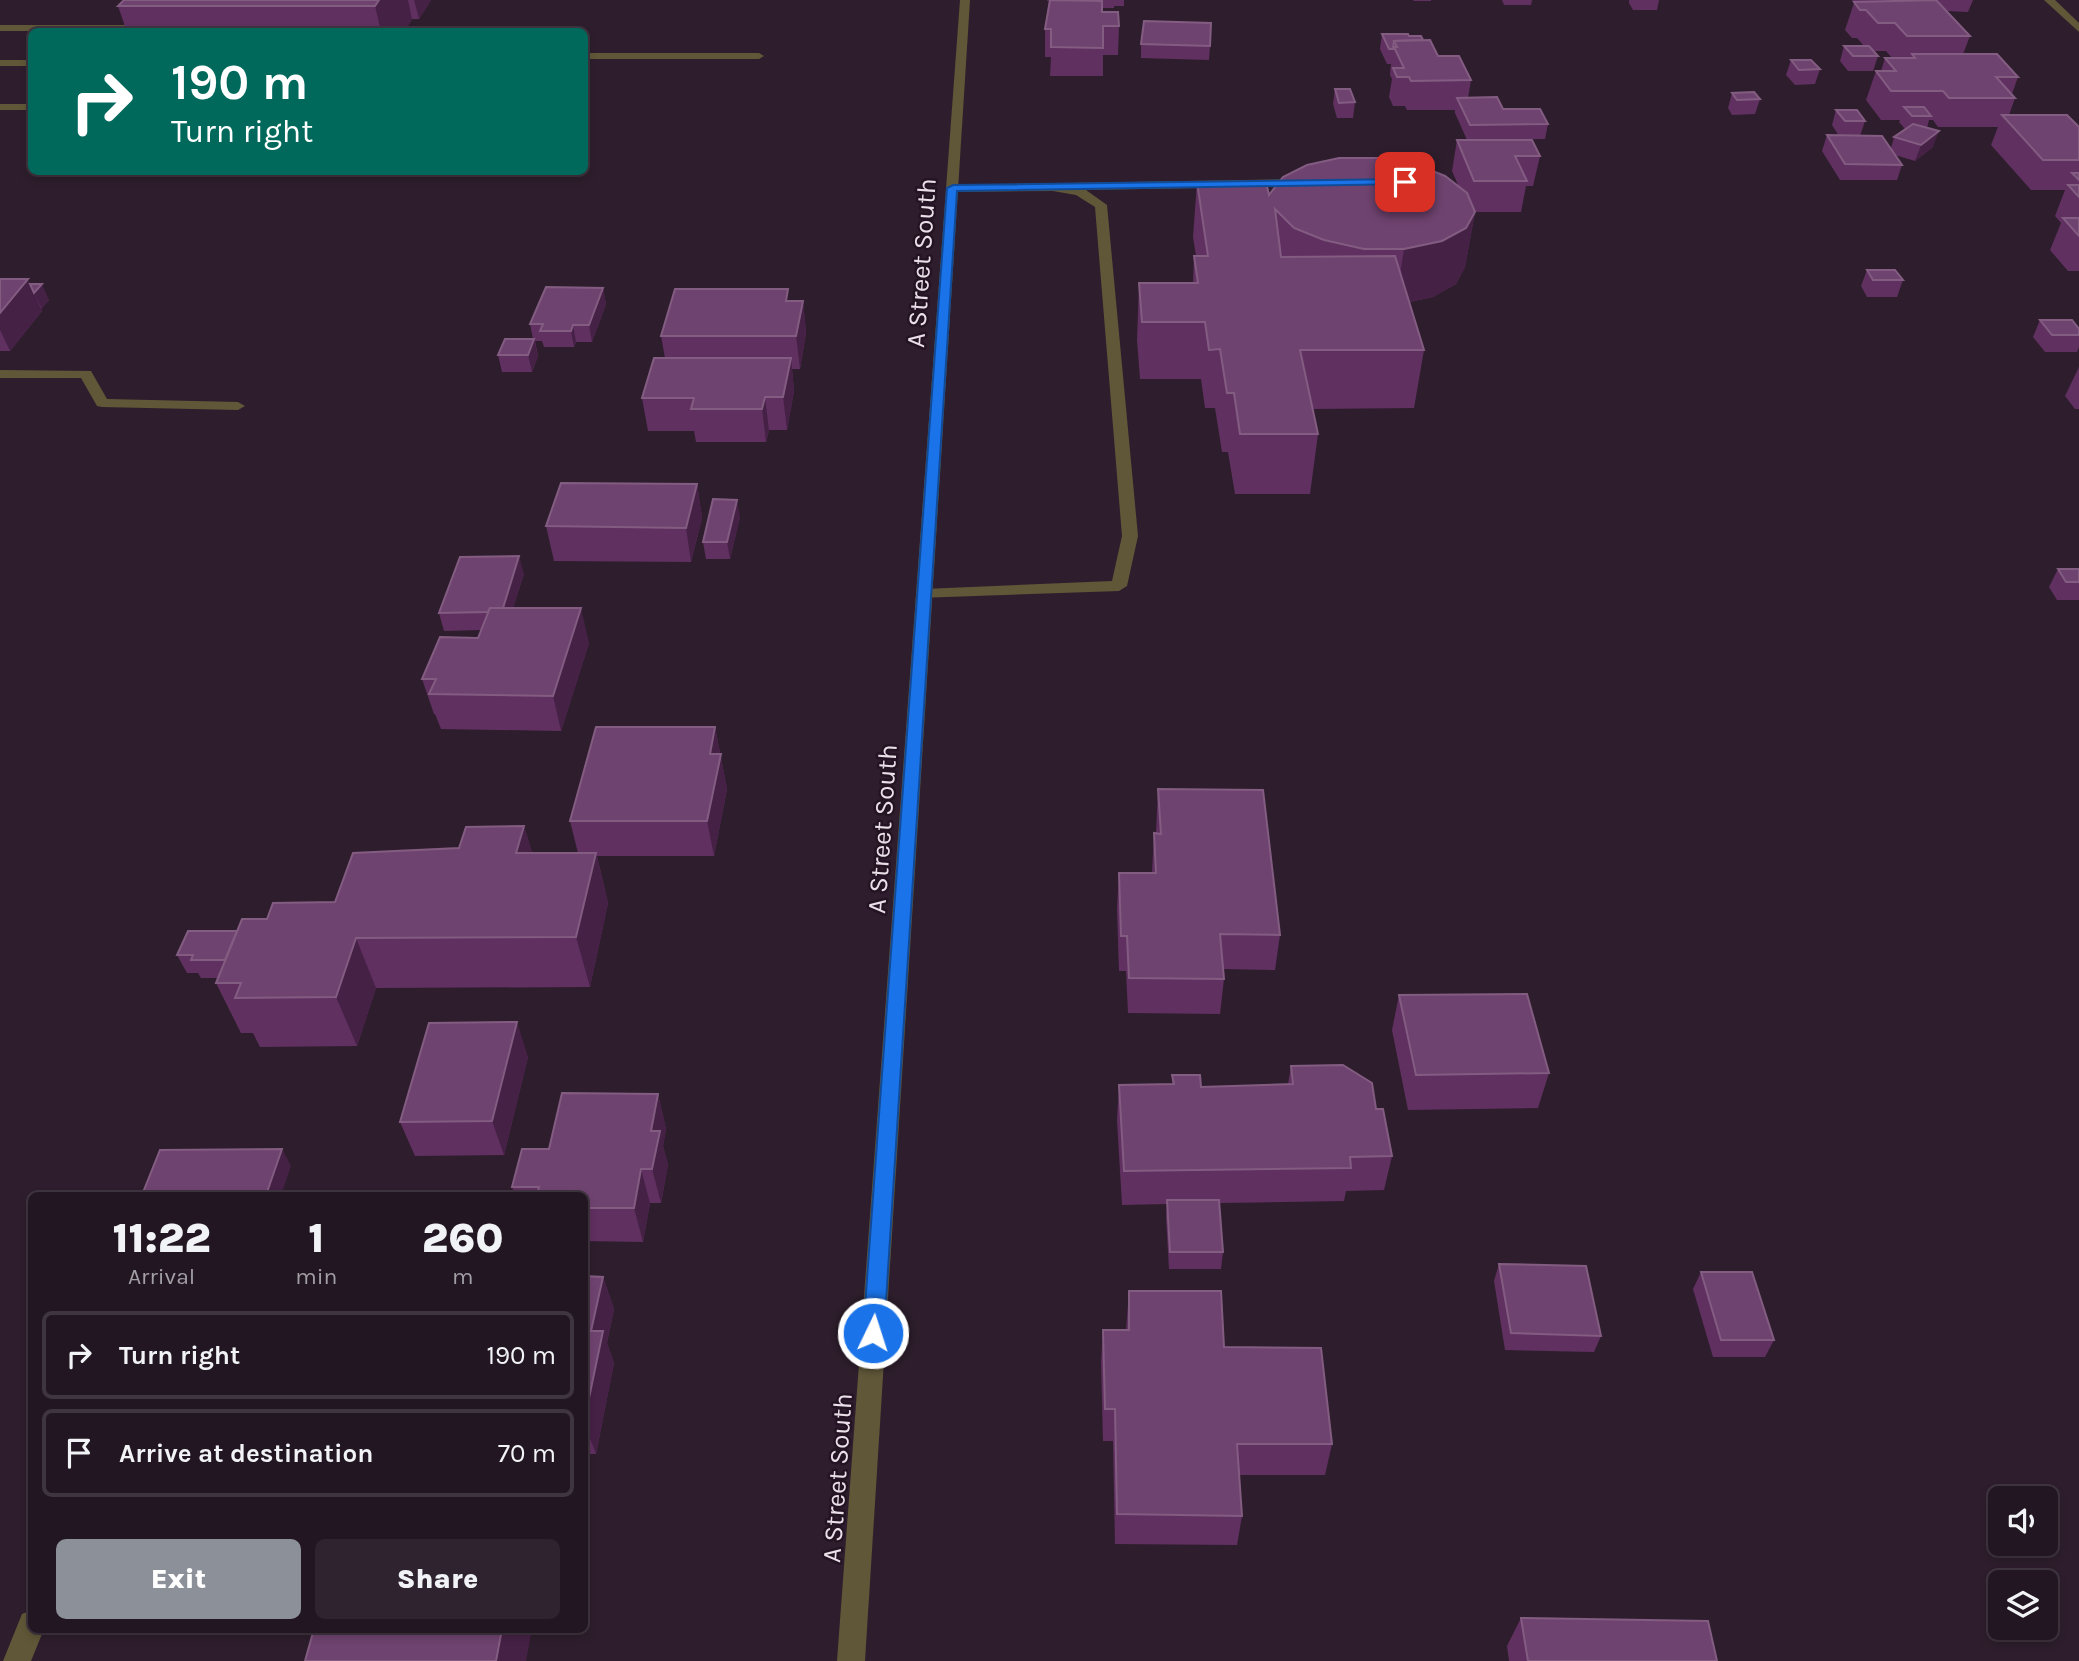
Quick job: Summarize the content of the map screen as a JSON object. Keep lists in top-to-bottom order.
{
  "streets": {
    "street": ["A Street South"]
  },
  "page": {
    "turn": ["190 m", "Turn right"],
    "eta": [
      "11:22",
      "Arrival",
      "1",
      "min",
      "260",
      "m"
    ],
    "list": [
      {
        "name": "Turn right",
        "value": "190 m"
      },
      {
        "name": "Arrive at destination",
        "value": "70 m"
      }
    ],
    "buttons": ["Exit", "Share"]
  }
}
